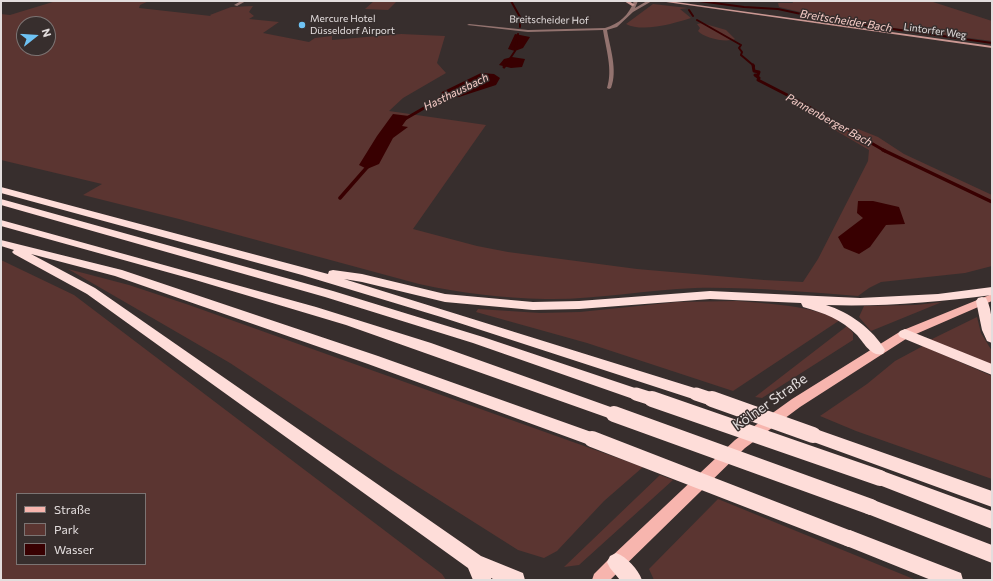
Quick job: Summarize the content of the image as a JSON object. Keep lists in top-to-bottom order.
{
  "streets": {
    "main road": ["Lintorfer Weg", "Kölner Straße"],
    "street": ["Breitscheider Hof"]
  },
  "water": ["Breitscheider Bach", "Hasthausbach", "Pannenberger Bach"],
  "places": ["Mercure Hotel Düsseldorf Airport"],
  "legend": ["Straße", "Park", "Wasser"],
  "north": "right"
}
